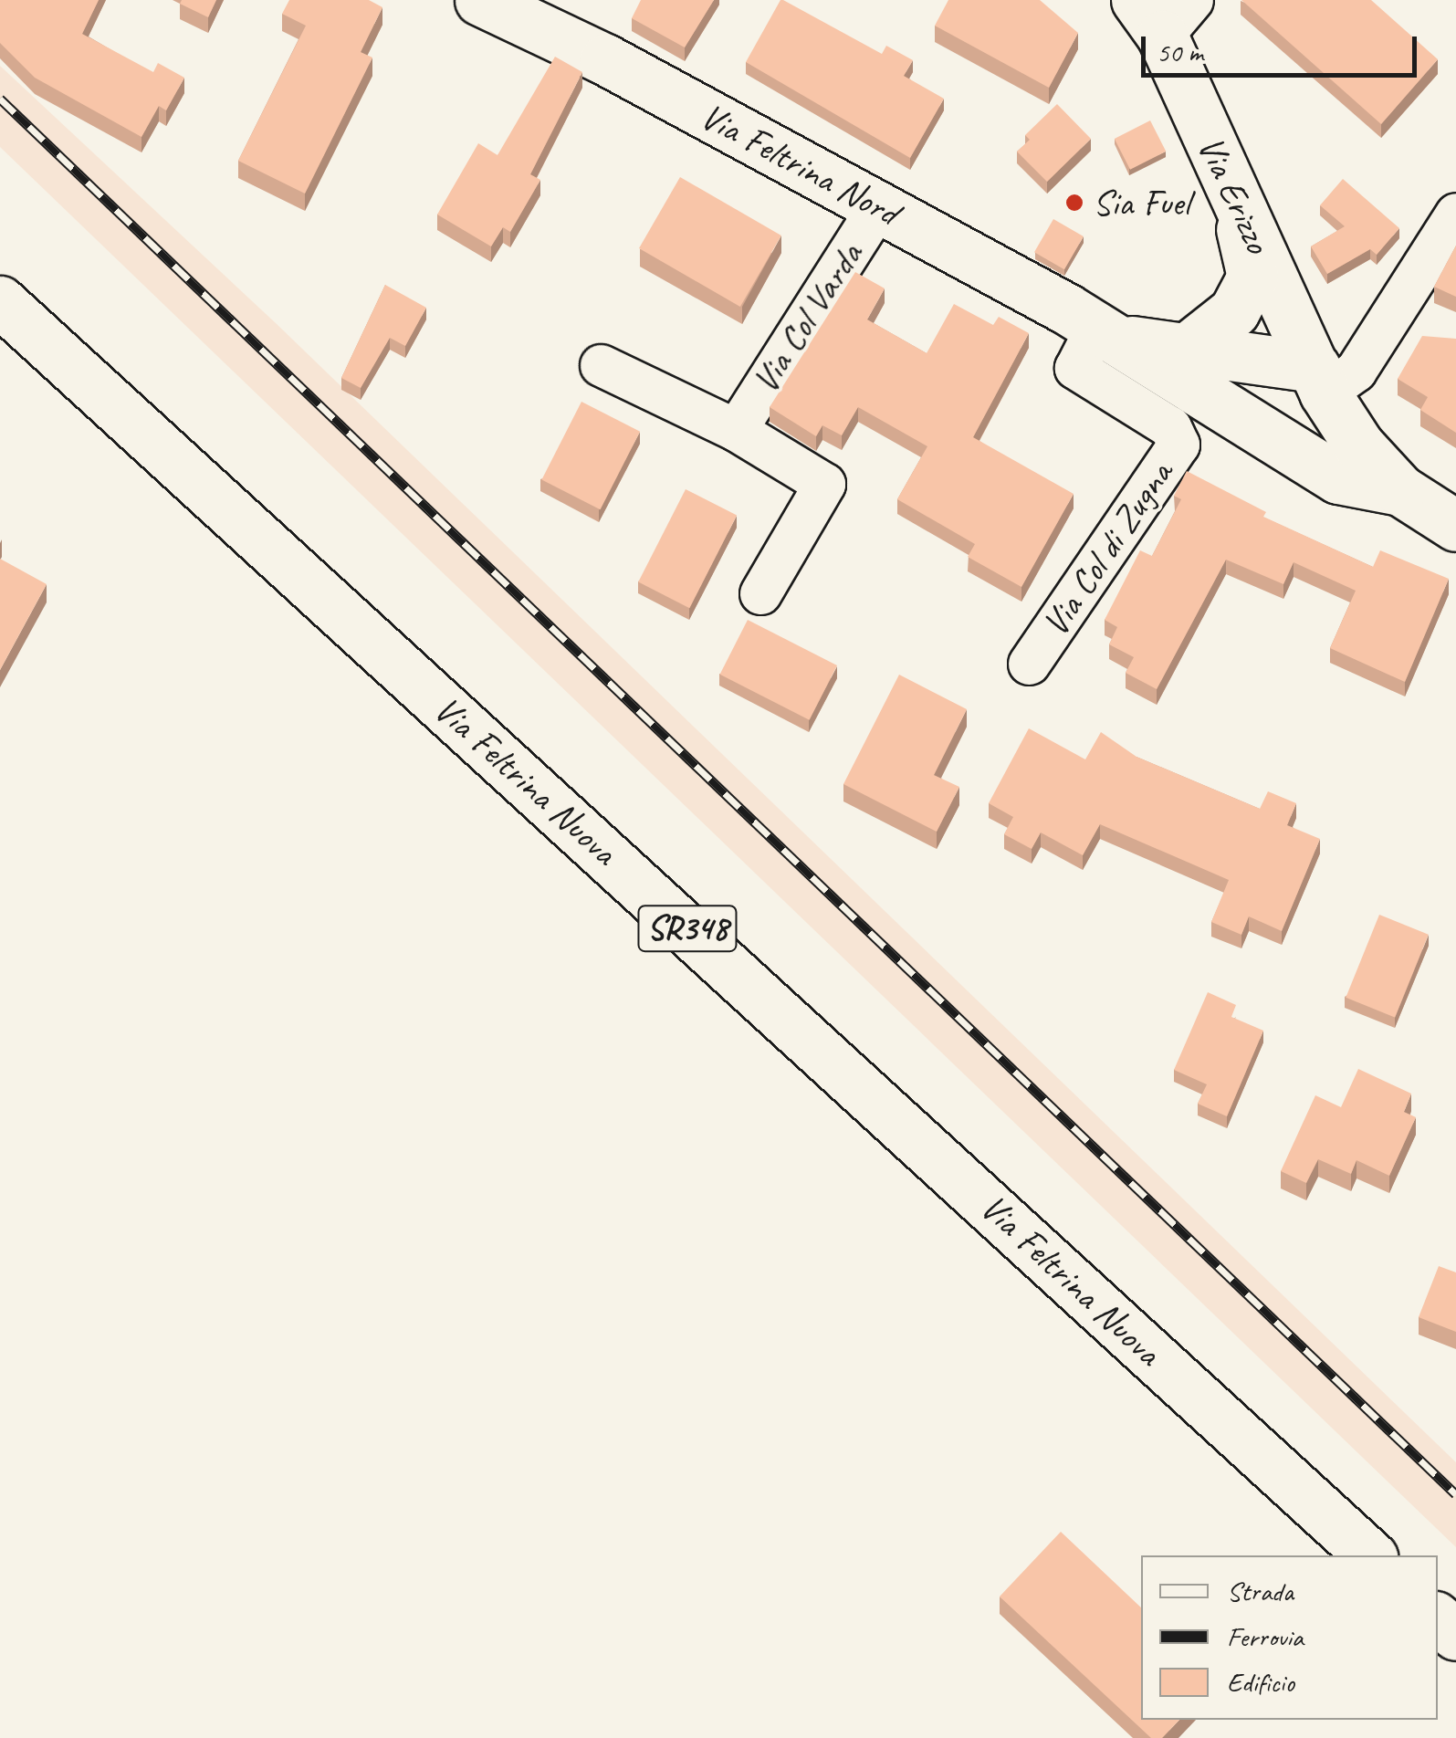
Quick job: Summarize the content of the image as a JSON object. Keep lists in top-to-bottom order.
{
  "streets": {
    "main road": [
      "Via Feltrina Nord",
      "Via Erizzo",
      "Via Feltrina Nuova",
      "SR348"
    ],
    "street": ["Via Col Varda", "Via Col di Zugna"]
  },
  "crossings": [
    ["Via Feltrina Nord", "Via Erizzo"],
    ["Via Feltrina Nord", "Via Col Varda"],
    ["Via Feltrina Nord", "Via Col di Zugna"]
  ],
  "places": ["Sia Fuel"],
  "legend": ["Strada", "Ferrovia", "Edificio"],
  "scale_bar": "50 m"
}
